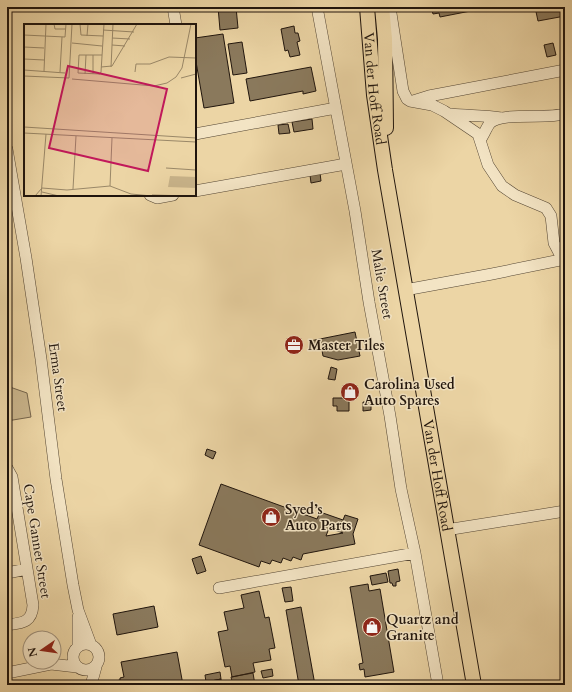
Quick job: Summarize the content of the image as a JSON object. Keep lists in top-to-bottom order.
{
  "streets": {
    "main road": ["Van der Hoff Road"],
    "street": ["Malie Street", "Erma Street", "Cape Gannet Street"]
  },
  "places": {
    "office": ["Master Tiles"],
    "shop": ["Carolina Used Auto Spares", "Syed’s Auto Parts", "Quartz and Granite"]
  },
  "north": "left"
}
